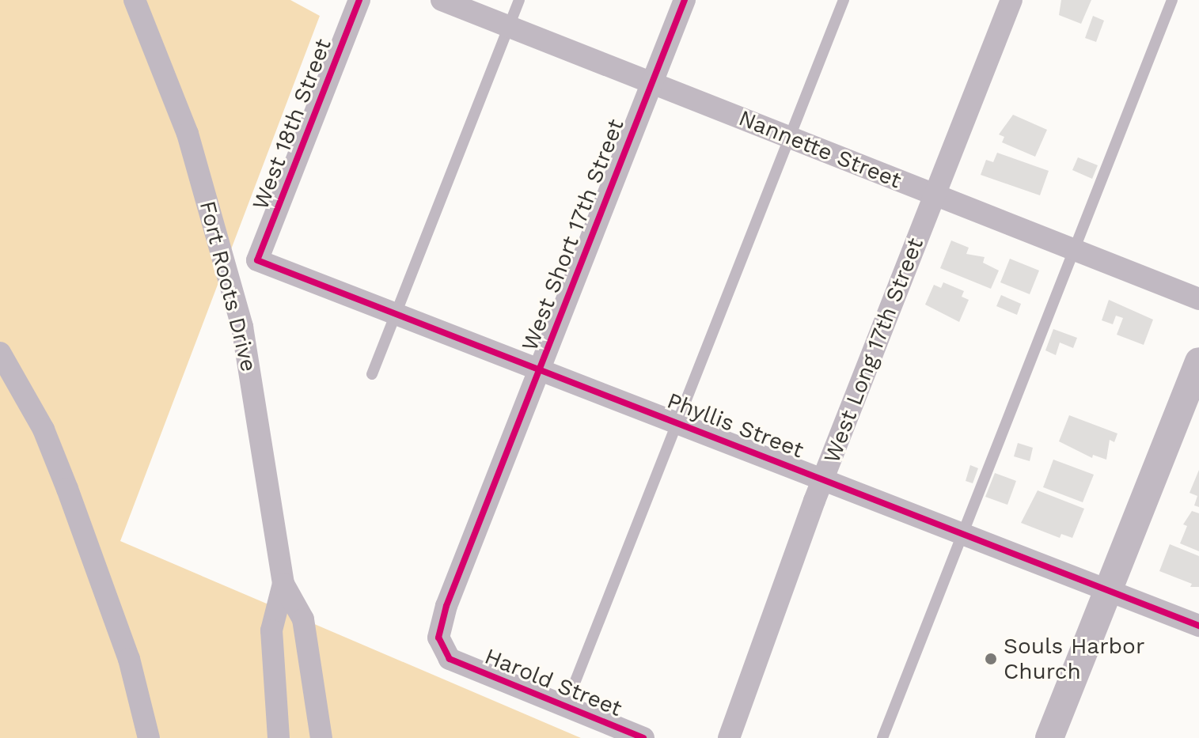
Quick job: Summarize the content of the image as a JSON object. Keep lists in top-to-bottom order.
{
  "streets": {
    "street": [
      "West 18th Street",
      "Nannette Street",
      "West Short 17th Street",
      "Fort Roots Drive",
      "West Long 17th Street",
      "Phyllis Street",
      "Harold Street"
    ]
  },
  "crossings": [
    ["West 18th Street", "Phyllis Street"],
    ["Nannette Street", "West Short 17th Street"],
    ["Nannette Street", "West Long 17th Street"],
    ["West Short 17th Street", "Phyllis Street"],
    ["West Short 17th Street", "Harold Street"],
    ["West Long 17th Street", "Phyllis Street"]
  ],
  "places": ["Souls Harbor Church"]
}
